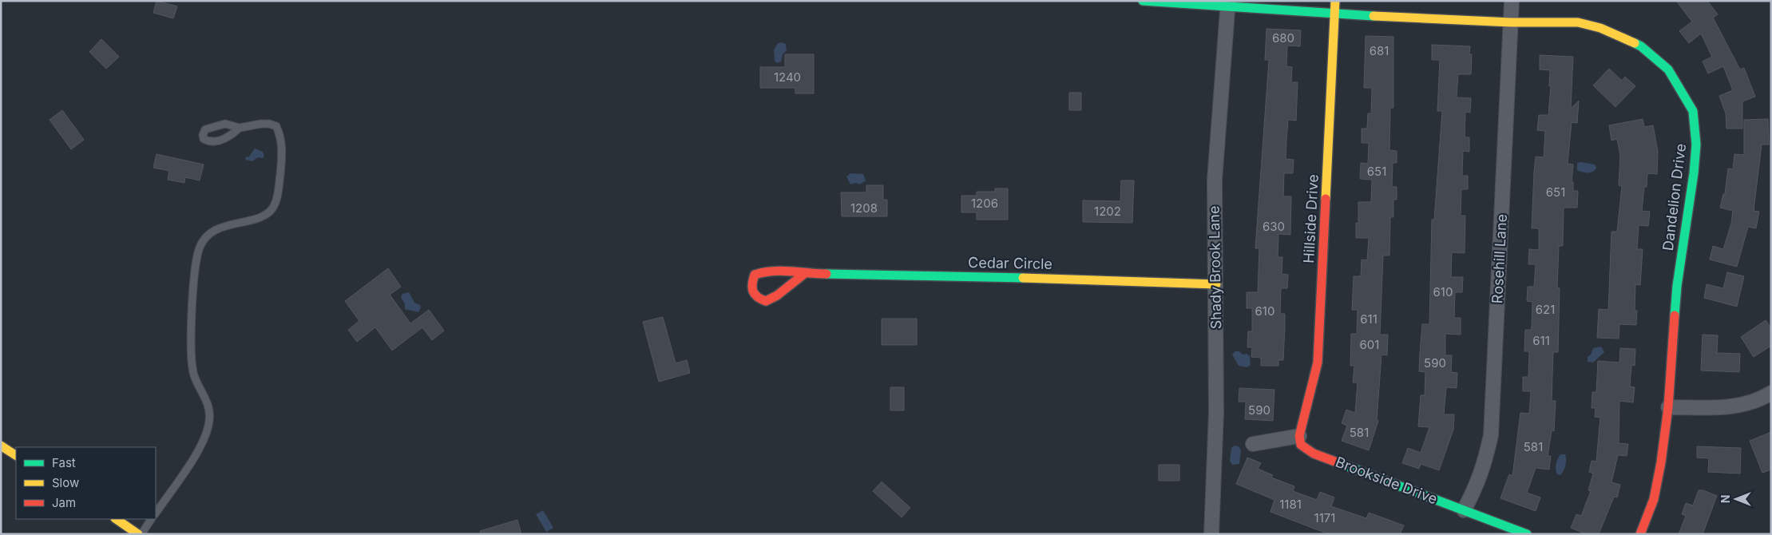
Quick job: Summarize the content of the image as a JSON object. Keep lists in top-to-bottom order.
{
  "streets": {
    "street": [
      "Dandelion Drive",
      "Hillside Drive",
      "Rosehill Lane",
      "Cedar Circle",
      "Shady Brook Lane",
      "Brookside Drive"
    ]
  },
  "crossings": [
    ["Dandelion Drive", "Hillside Drive"],
    ["Dandelion Drive", "Rosehill Lane"],
    ["Dandelion Drive", "Shady Brook Lane"],
    ["Hillside Drive", "Brookside Drive"],
    ["Rosehill Lane", "Brookside Drive"],
    ["Cedar Circle", "Shady Brook Lane"]
  ],
  "house_numbers": [
    "680",
    "681",
    "1240",
    "651",
    "651",
    "1206",
    "1208",
    "1202",
    "630",
    "610",
    "621",
    "610",
    "611",
    "611",
    "601",
    "590",
    "590",
    "581",
    "581",
    "1181",
    "1171"
  ],
  "legend": ["Fast", "Slow", "Jam"],
  "north": "left"
}
